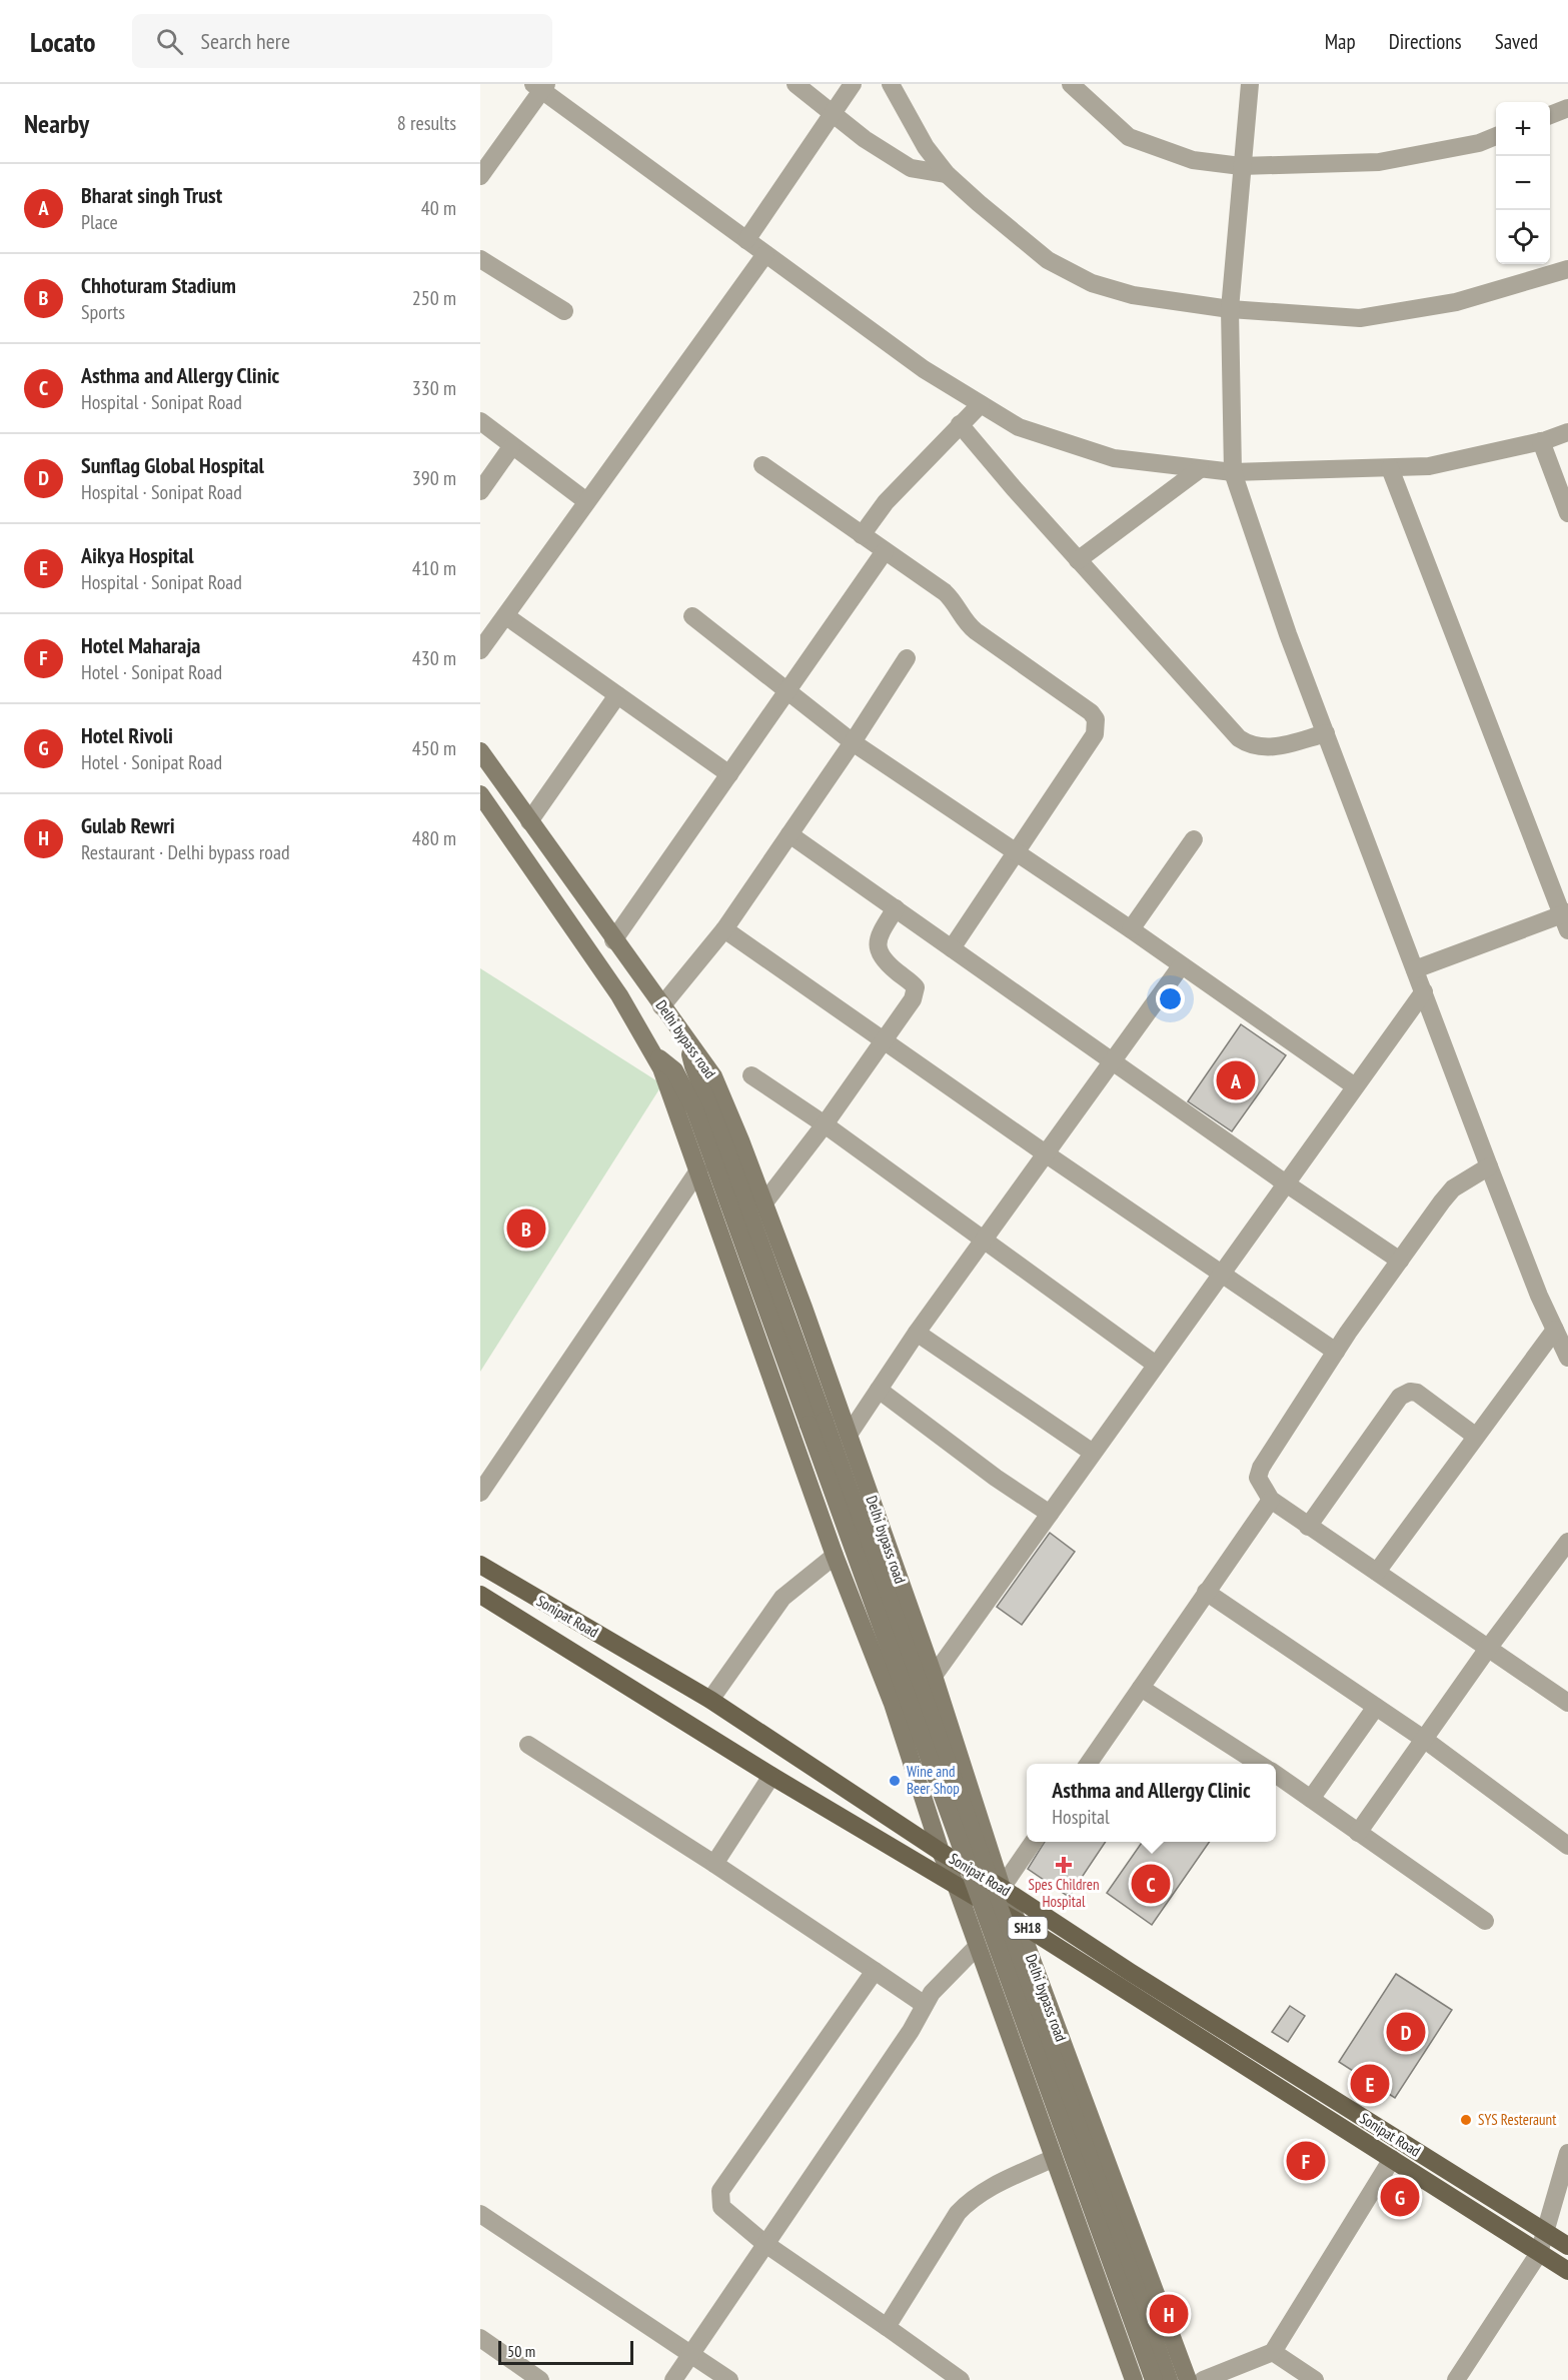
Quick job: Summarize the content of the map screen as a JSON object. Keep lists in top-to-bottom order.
{
  "streets": {
    "main road": ["Delhi bypass road", "Sonipat Road", "SH18"]
  },
  "crossings": [
    ["Delhi bypass road", "Sonipat Road"]
  ],
  "places": {
    "other": ["Wine and Beer Shop", "SYS Resteraunt"],
    "health": ["Spes Children Hospital"]
  },
  "scale_bar": "50 m",
  "page": {
    "header": "Locato",
    "search": "Search here",
    "nav": ["Map", "Directions", "Saved"],
    "heading": ["Nearby", "8 results"],
    "map_buttons": ["+", "−"],
    "list": [
      {
        "mark": "A",
        "name": "Bharat singh Trust",
        "note": "Place",
        "value": "40 m"
      },
      {
        "mark": "B",
        "name": "Chhoturam Stadium",
        "note": "Sports",
        "value": "250 m"
      },
      {
        "mark": "C",
        "name": "Asthma and Allergy Clinic",
        "note": "Hospital · Sonipat Road",
        "value": "330 m"
      },
      {
        "mark": "D",
        "name": "Sunflag Global Hospital",
        "note": "Hospital · Sonipat Road",
        "value": "390 m"
      },
      {
        "mark": "E",
        "name": "Aikya Hospital",
        "note": "Hospital · Sonipat Road",
        "value": "410 m"
      },
      {
        "mark": "F",
        "name": "Hotel Maharaja",
        "note": "Hotel · Sonipat Road",
        "value": "430 m"
      },
      {
        "mark": "G",
        "name": "Hotel Rivoli",
        "note": "Hotel · Sonipat Road",
        "value": "450 m"
      },
      {
        "mark": "H",
        "name": "Gulab Rewri",
        "note": "Restaurant · Delhi bypass road",
        "value": "480 m"
      }
    ],
    "pins": [
      "A",
      "B",
      "C",
      "D",
      "E",
      "F",
      "G",
      "H"
    ],
    "popup": ["Asthma and Allergy Clinic", "Hospital"],
    "scale": "50 m"
  }
}
